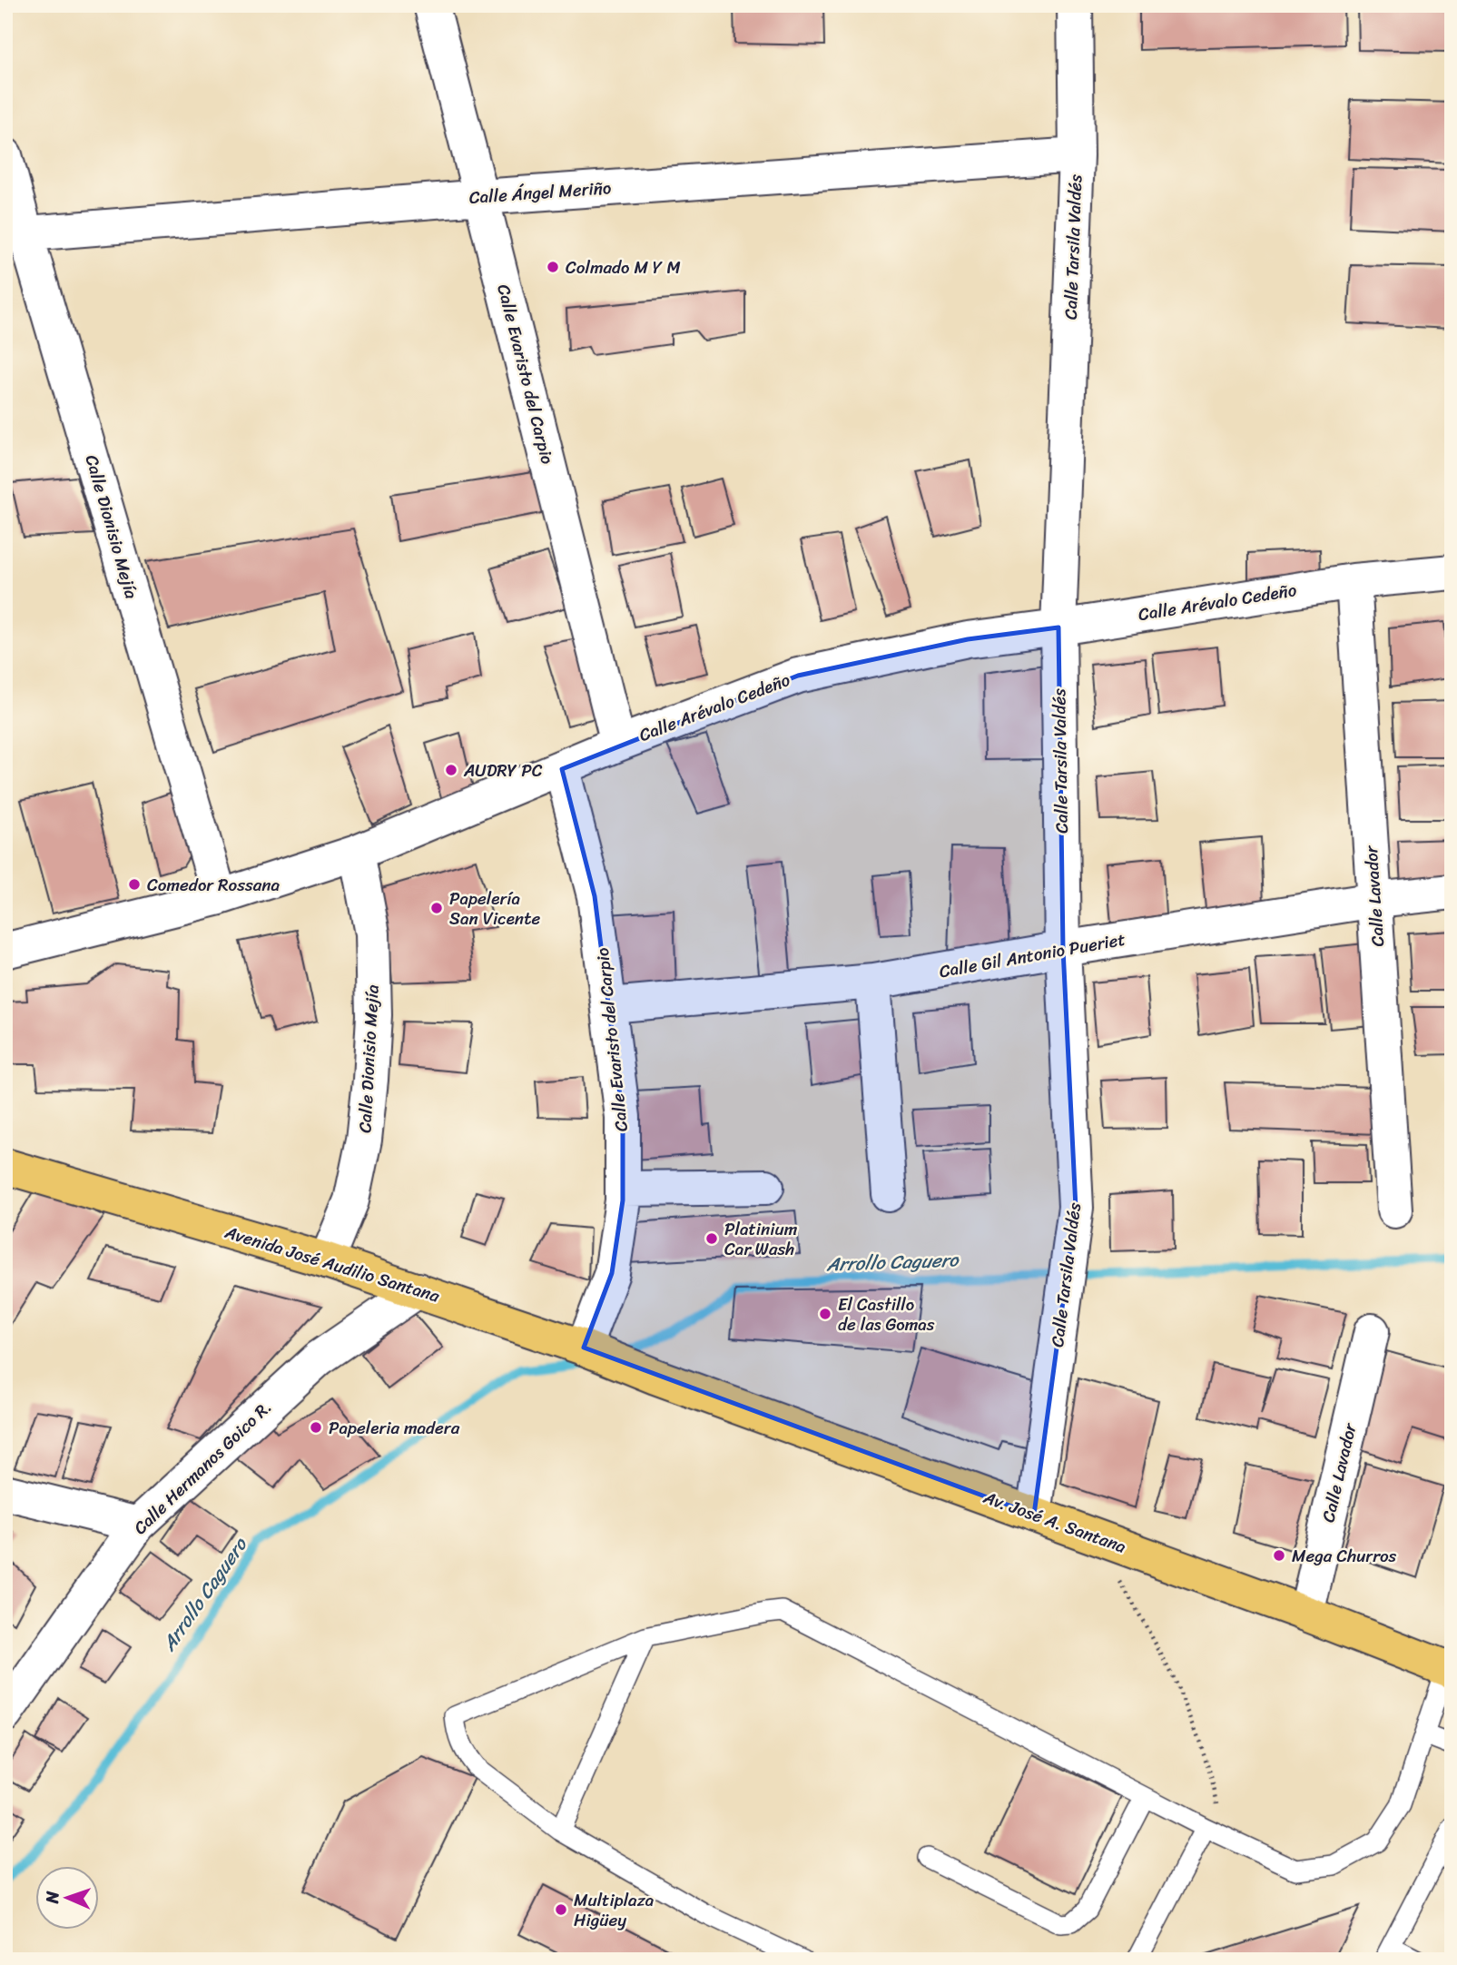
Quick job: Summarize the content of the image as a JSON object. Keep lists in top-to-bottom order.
{
  "streets": {
    "main road": ["Avenida José Audilio Santana", "Av. José A. Santana"],
    "street": [
      "Calle Ángel Meriño",
      "Calle Tarsila Valdés",
      "Calle Evaristo del Carpio",
      "Calle Dionisio Mejía",
      "Calle Arévalo Cedeño",
      "Calle Lavador",
      "Calle Gil Antonio Pueriet",
      "Calle Hermanos Goico R."
    ]
  },
  "crossings": [
    ["Calle Ángel Meriño", "Calle Tarsila Valdés"],
    ["Calle Ángel Meriño", "Calle Evaristo del Carpio"],
    ["Calle Ángel Meriño", "Calle Dionisio Mejía"],
    ["Calle Tarsila Valdés", "Calle Arévalo Cedeño"],
    ["Calle Tarsila Valdés", "Calle Gil Antonio Pueriet"],
    ["Calle Tarsila Valdés", "Av. José A. Santana"],
    ["Calle Evaristo del Carpio", "Calle Arévalo Cedeño"],
    ["Calle Evaristo del Carpio", "Calle Gil Antonio Pueriet"],
    ["Calle Evaristo del Carpio", "Avenida José Audilio Santana"],
    ["Calle Dionisio Mejía", "Calle Arévalo Cedeño"],
    ["Calle Dionisio Mejía", "Avenida José Audilio Santana"],
    ["Calle Arévalo Cedeño", "Calle Lavador"],
    ["Calle Lavador", "Calle Gil Antonio Pueriet"],
    ["Calle Lavador", "Av. José A. Santana"],
    ["Avenida José Audilio Santana", "Calle Hermanos Goico R."],
    ["Avenida José Audilio Santana", "Av. José A. Santana"]
  ],
  "water": ["Arrollo Caguero"],
  "places": [
    "Colmado M Y M",
    "AUDRY PC",
    "Comedor Rossana",
    "Papelería San Vicente",
    "Platinium Car Wash",
    "El Castillo de las Gomas",
    "Papeleria madera",
    "Mega Churros",
    "Multiplaza Higüey"
  ],
  "north": "left"
}
